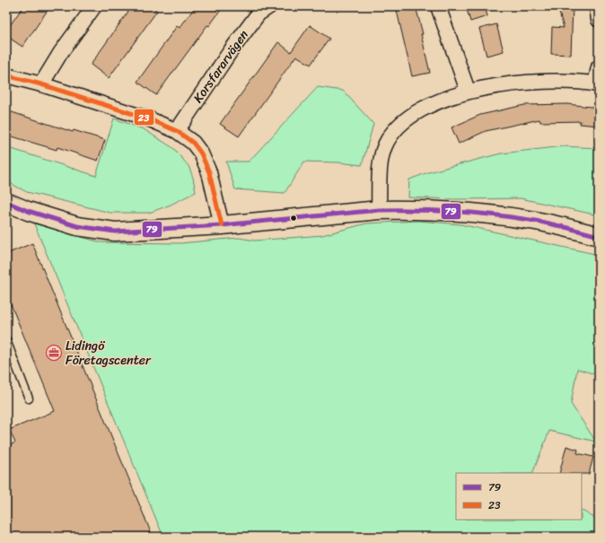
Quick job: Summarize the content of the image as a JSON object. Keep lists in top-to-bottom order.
{
  "streets": {
    "street": ["Korsfararvägen"]
  },
  "places": {
    "office": ["Lidingö Företagscenter"]
  },
  "lines": ["transit line 23", "transit line 79"],
  "legend": ["79", "23"]
}
